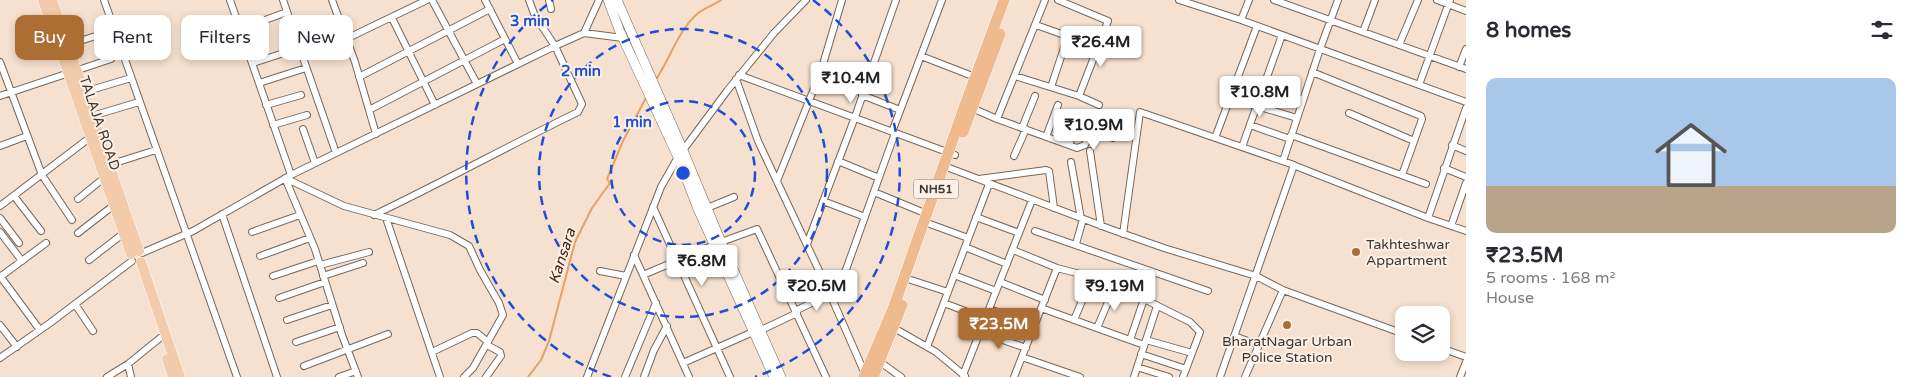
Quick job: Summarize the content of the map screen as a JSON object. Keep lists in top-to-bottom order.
{
  "streets": {
    "highway": ["NH51"],
    "main road": ["TALAJA ROAD"]
  },
  "water": ["Kansara"],
  "places": ["Takhteshwar Appartment", "BharatNagar Urban Police Station"],
  "page": {
    "heading": "8 homes",
    "chip": [
      "Buy",
      "Rent",
      "Filters",
      "New"
    ],
    "price": [
      "₹26.4M",
      "₹10.4M",
      "₹10.8M",
      "₹10.9M",
      "₹6.8M",
      "₹20.5M",
      "₹9.19M",
      "₹23.5M"
    ],
    "list": [
      {
        "name": "₹23.5M",
        "note": "5 rooms · 168 m² · House"
      }
    ]
  },
  "rings": ["3 min", "2 min", "1 min"]
}
